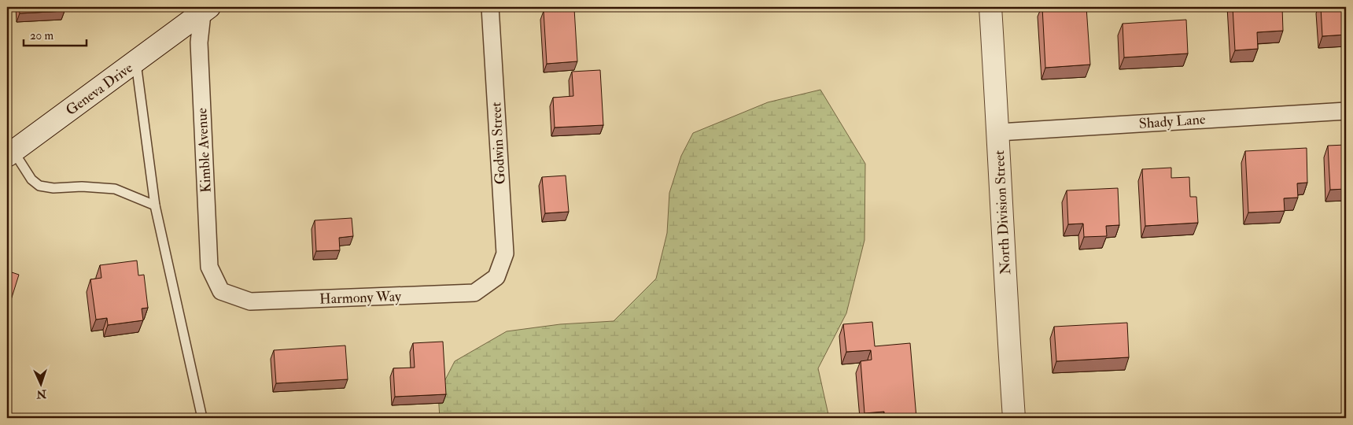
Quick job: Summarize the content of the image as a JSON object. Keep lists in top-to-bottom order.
{
  "streets": {
    "street": [
      "Geneva Drive",
      "Shady Lane",
      "Godwin Street",
      "Kimble Avenue",
      "North Division Street",
      "Harmony Way"
    ]
  },
  "crossings": [
    ["Geneva Drive", "Kimble Avenue"],
    ["Shady Lane", "North Division Street"],
    ["Godwin Street", "Harmony Way"],
    ["Kimble Avenue", "Harmony Way"]
  ],
  "scale_bar": "20 m",
  "north": "bottom"
}
